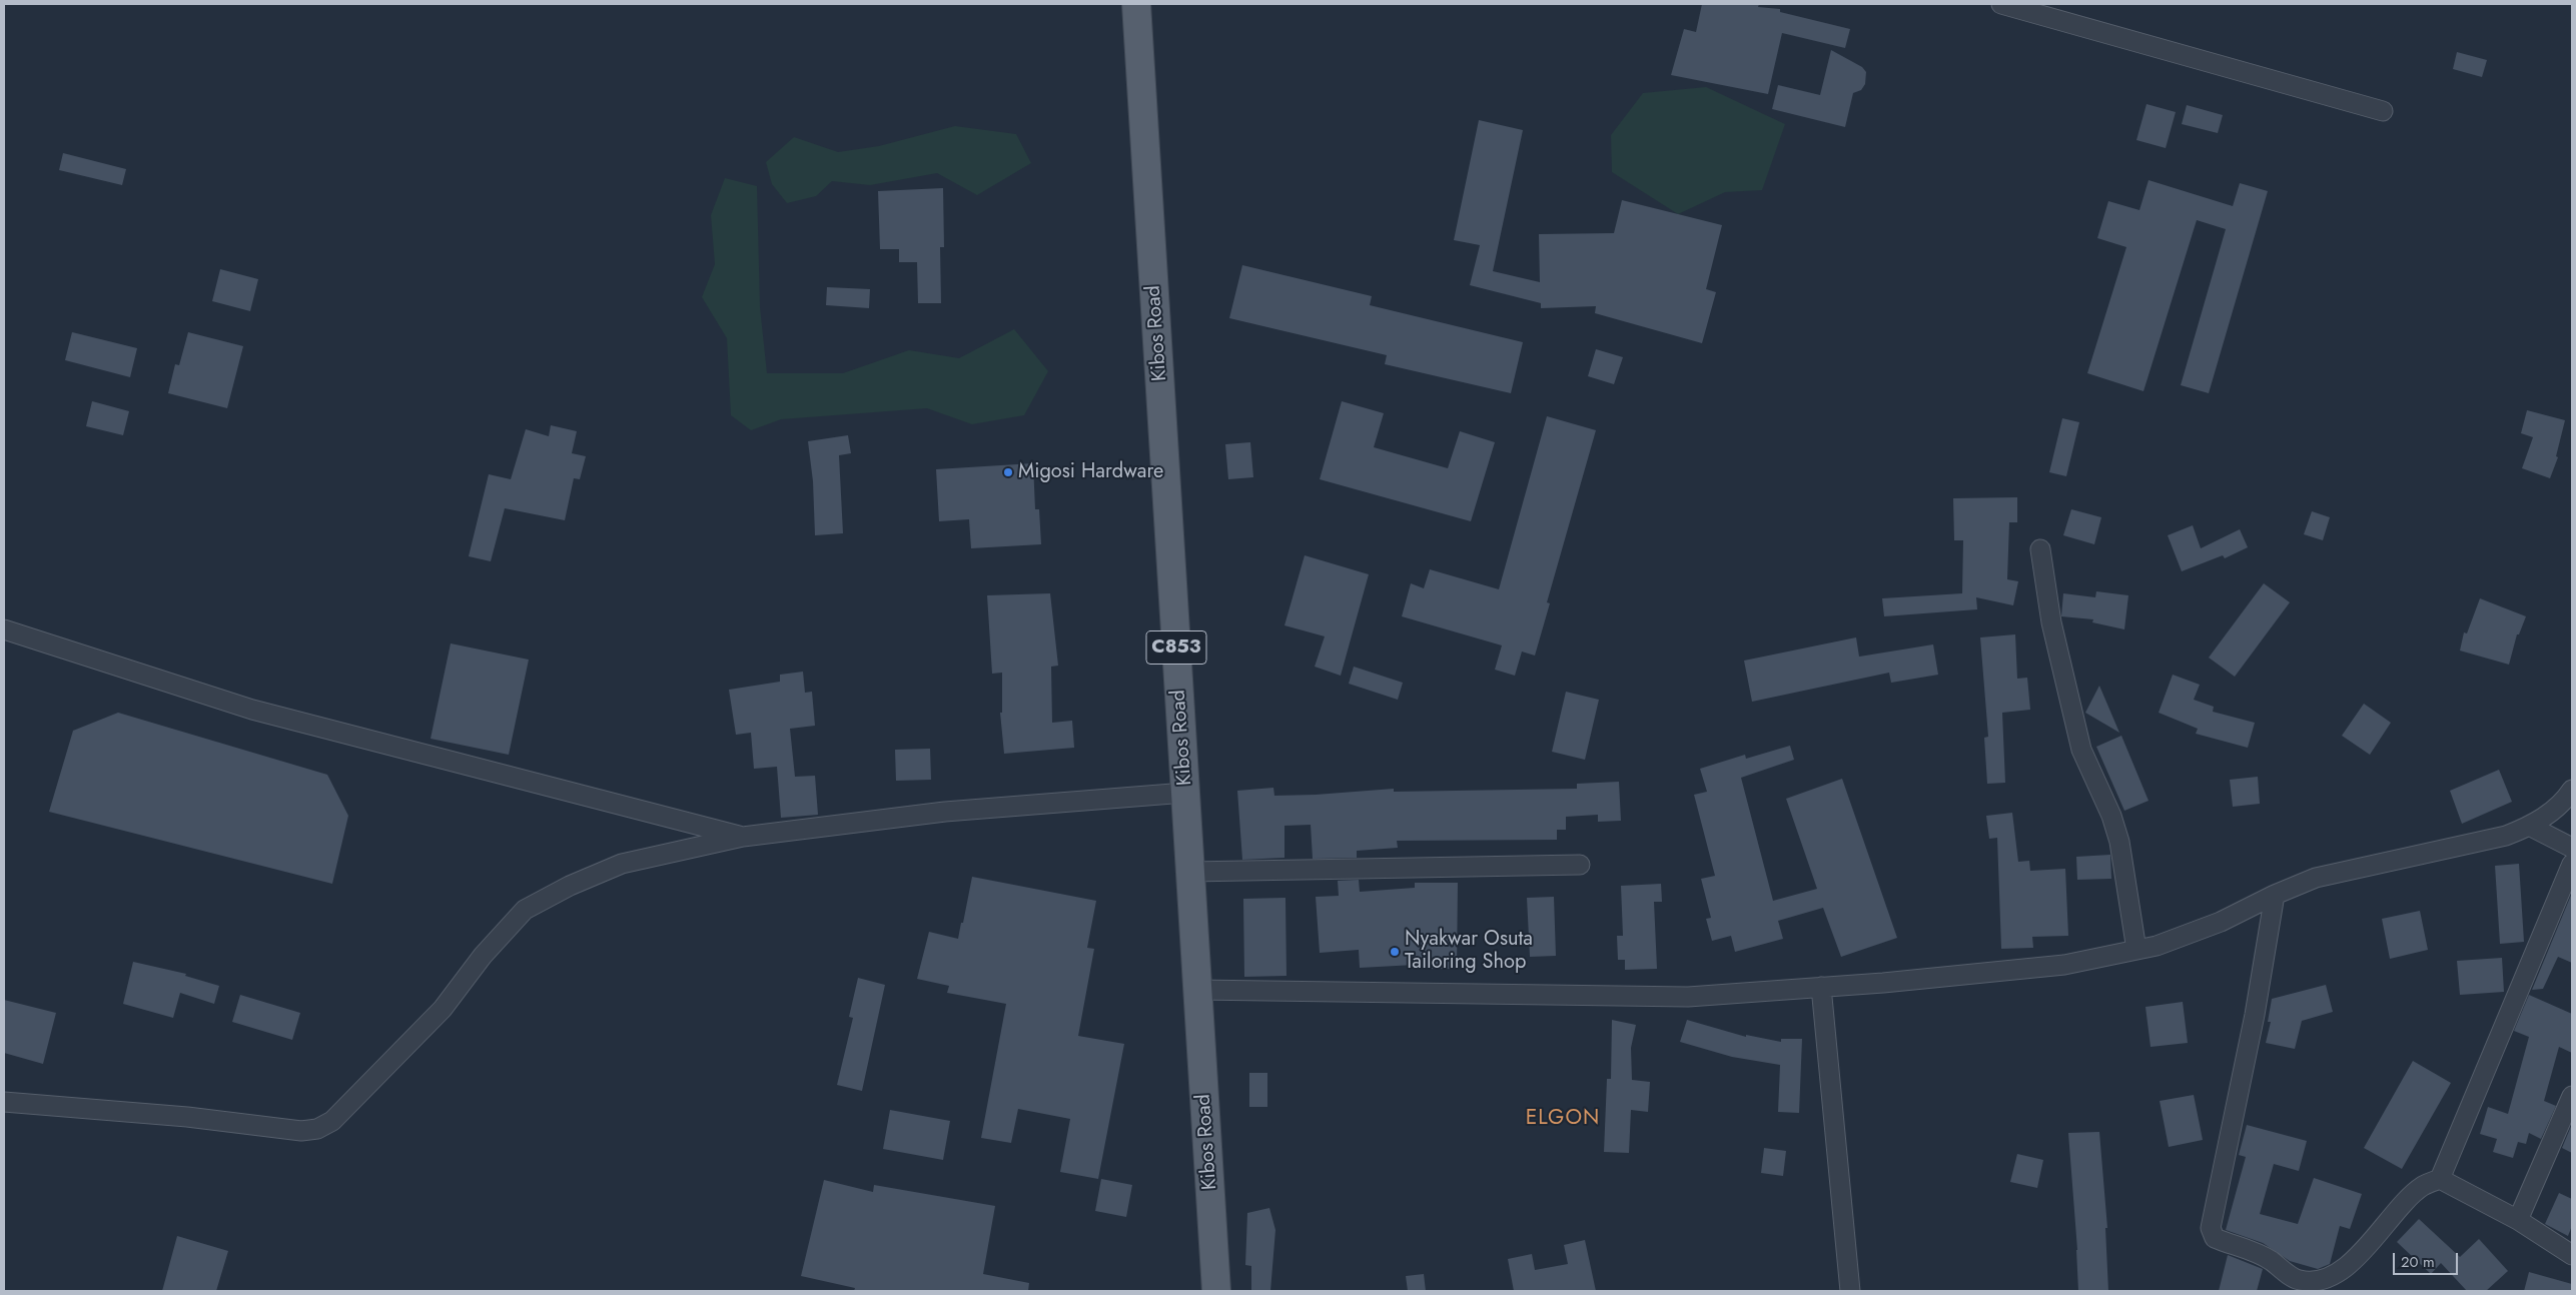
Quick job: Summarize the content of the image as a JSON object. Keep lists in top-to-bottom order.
{
  "streets": {
    "main road": ["Kibos Road", "C853"]
  },
  "districts": ["ELGON"],
  "places": ["Migosi Hardware", "Nyakwar Osuta Tailoring Shop"],
  "scale_bar": "20 m"
}
